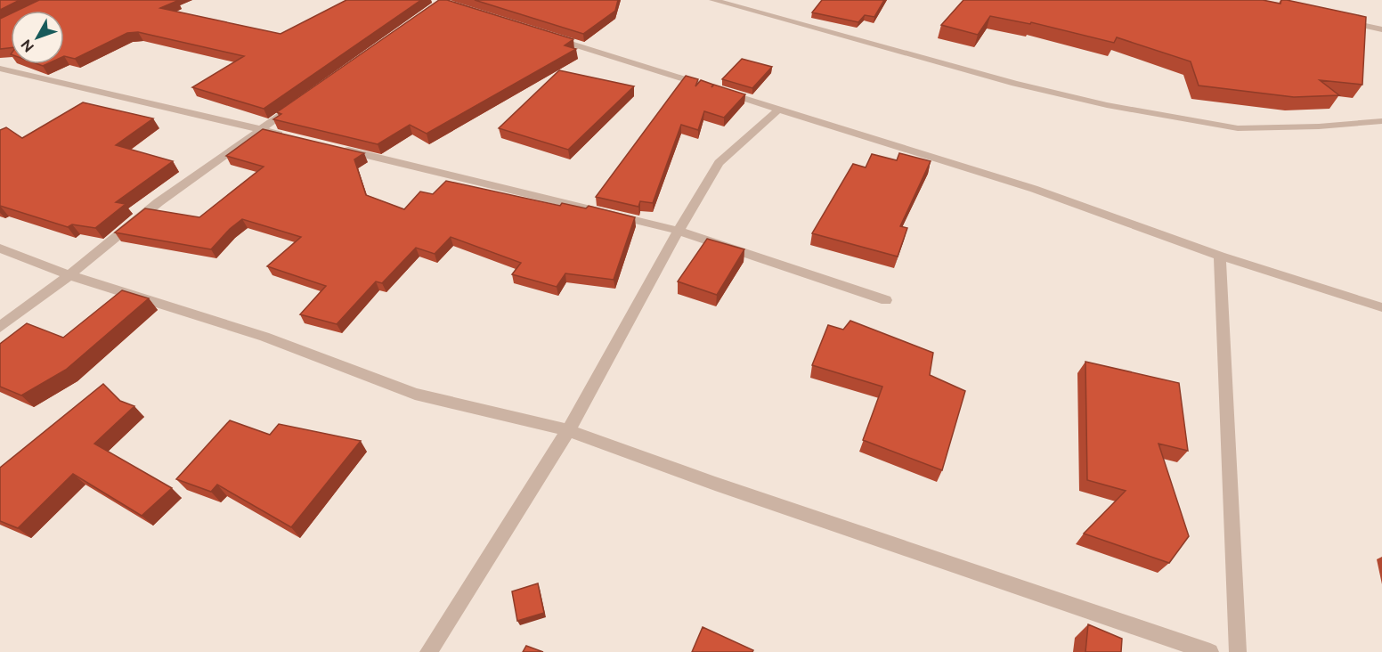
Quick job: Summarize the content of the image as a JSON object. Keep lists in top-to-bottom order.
{
  "north": "bottom left"
}
